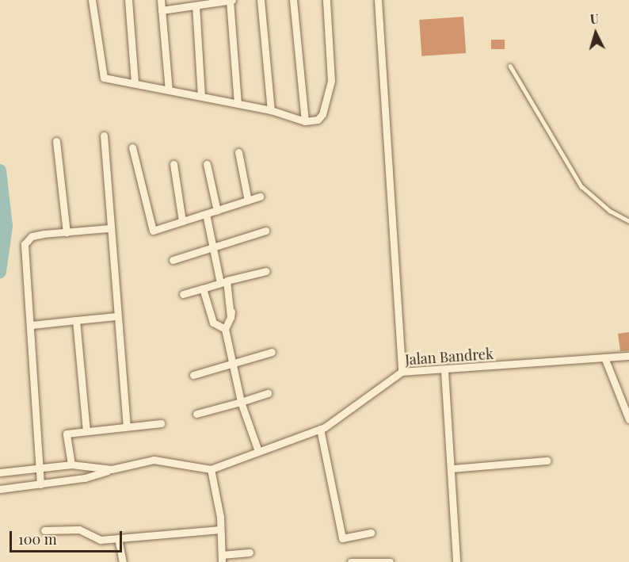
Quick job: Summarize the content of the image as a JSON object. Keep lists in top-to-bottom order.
{
  "streets": {
    "street": ["Jalan Bandrek"]
  },
  "scale_bar": "100 m",
  "north": "top"
}
